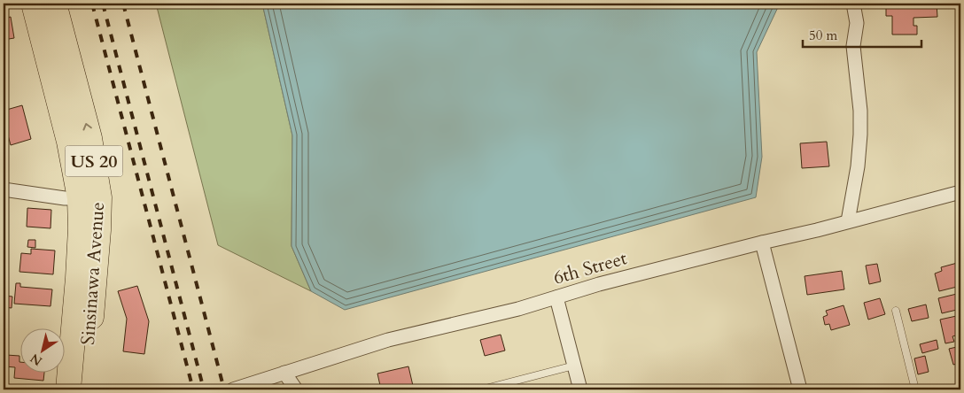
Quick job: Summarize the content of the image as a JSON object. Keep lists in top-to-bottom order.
{
  "streets": {
    "highway": ["US 20", "Sinsinawa Avenue"],
    "street": ["6th Street"]
  },
  "scale_bar": "50 m",
  "north": "bottom left"
}
